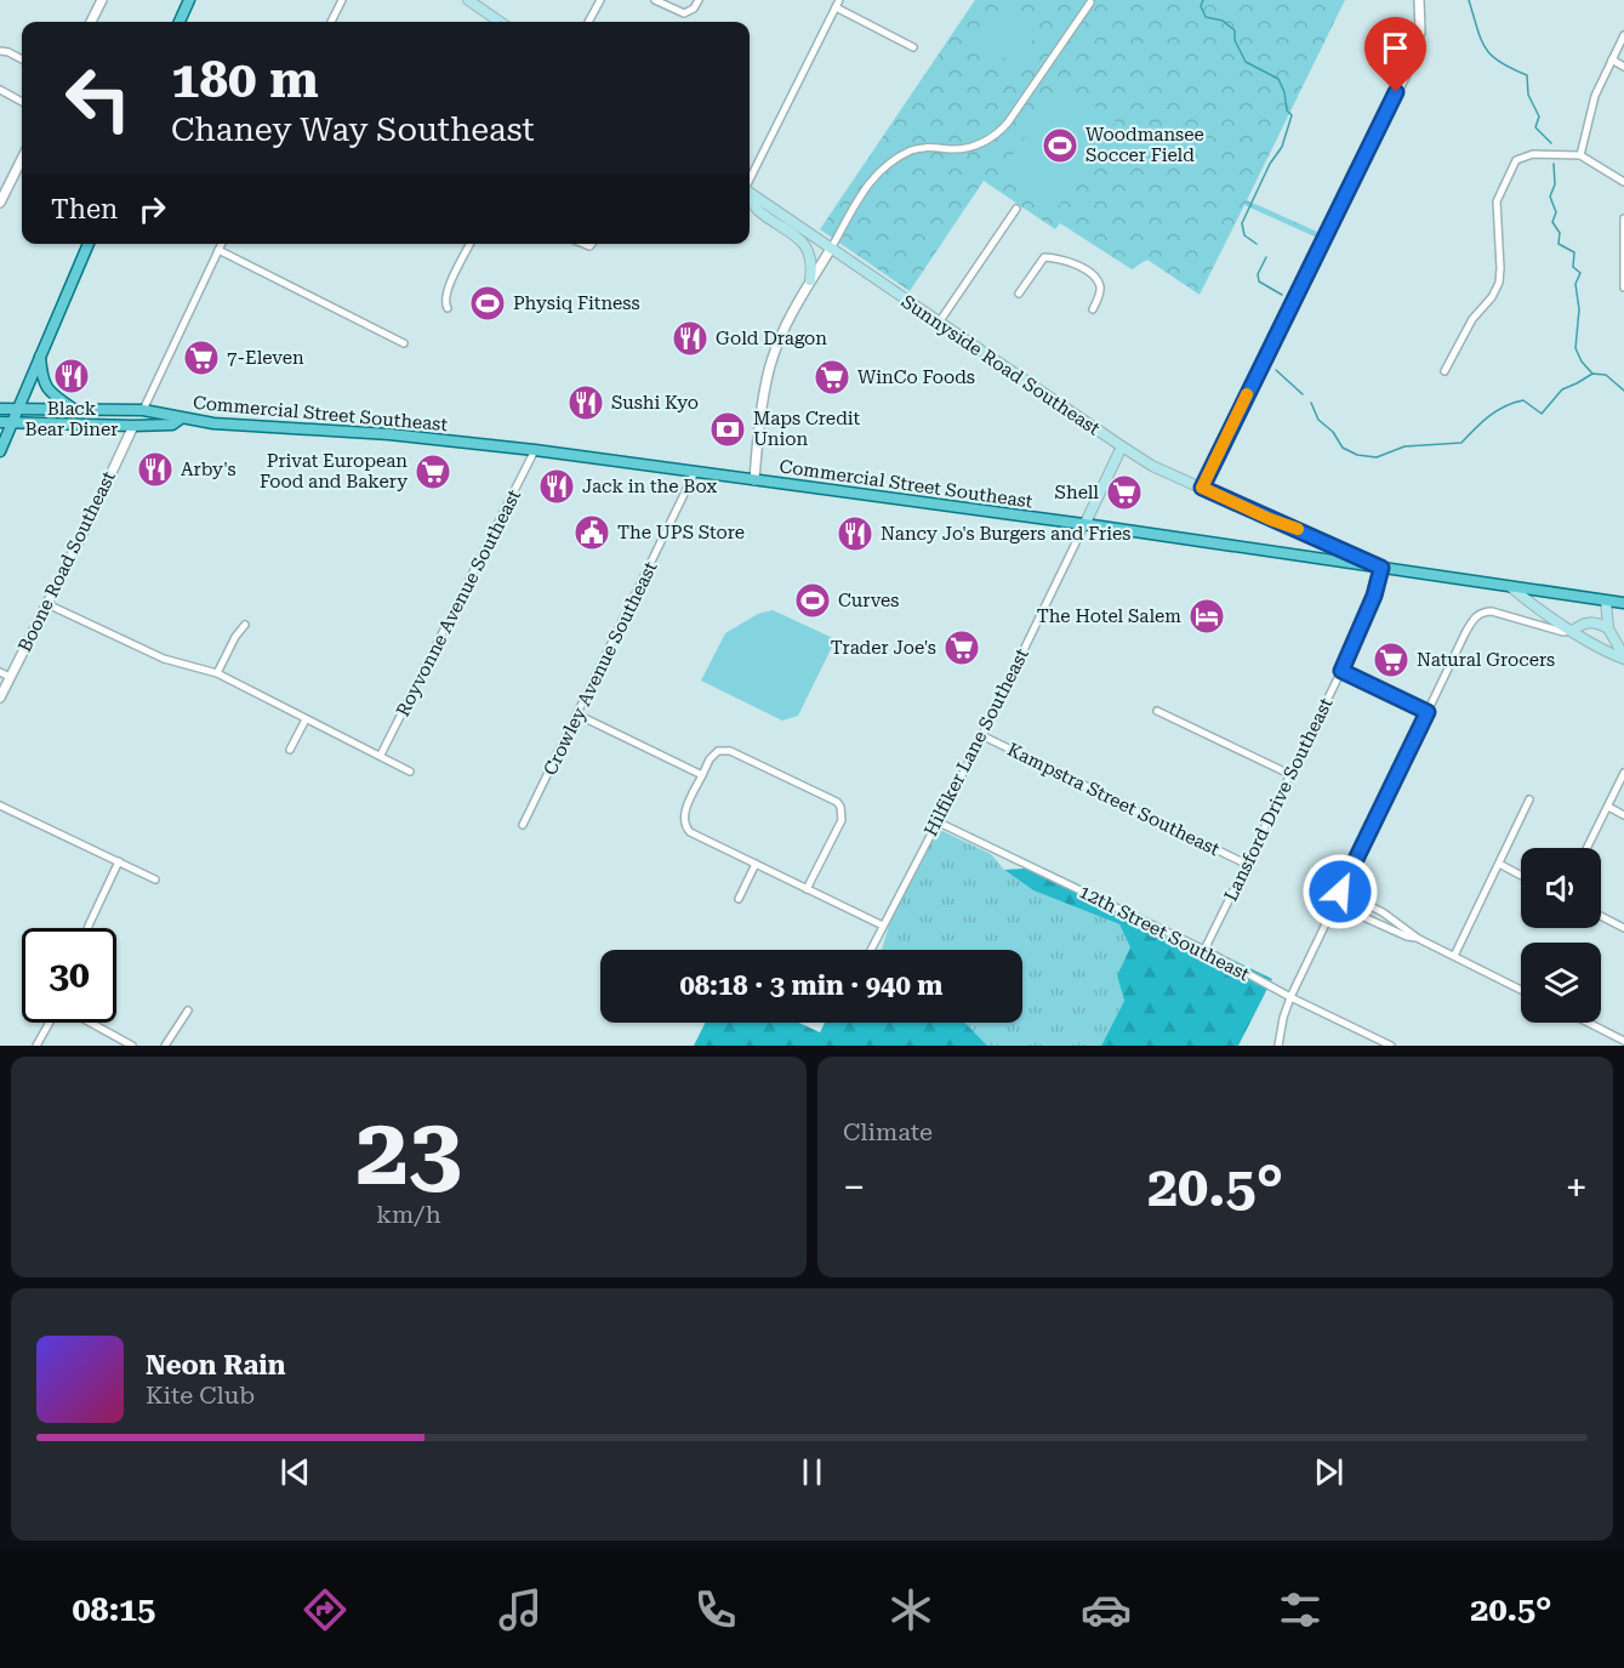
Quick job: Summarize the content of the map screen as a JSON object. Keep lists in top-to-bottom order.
{
  "streets": {
    "main road": ["Sunnyside Road Southeast", "Commercial Street Southeast", "Hilfiker Lane Southeast"],
    "street": [
      "Boone Road Southeast",
      "Royvonne Avenue Southeast",
      "Crowley Avenue Southeast",
      "Kampstra Street Southeast",
      "Lansford Drive Southeast",
      "12th Street Southeast"
    ]
  },
  "crossings": [
    ["Sunnyside Road Southeast", "Hilfiker Lane Southeast"],
    ["Commercial Street Southeast", "Boone Road Southeast"],
    ["Commercial Street Southeast", "Royvonne Avenue Southeast"],
    ["Commercial Street Southeast", "Crowley Avenue Southeast"],
    ["Commercial Street Southeast", "Hilfiker Lane Southeast"],
    ["Commercial Street Southeast", "Lansford Drive Southeast"],
    ["Hilfiker Lane Southeast", "Kampstra Street Southeast"],
    ["Hilfiker Lane Southeast", "12th Street Southeast"],
    ["Kampstra Street Southeast", "Lansford Drive Southeast"],
    ["Lansford Drive Southeast", "12th Street Southeast"]
  ],
  "places": {
    "sports": ["Woodmansee Soccer Field", "Physiq Fitness", "Curves"],
    "restaurant": [
      "Gold Dragon",
      "Black Bear Diner",
      "Sushi Kyo",
      "Arby's",
      "Jack in the Box",
      "Nancy Jo's Burgers and Fries"
    ],
    "supermarket": [
      "7-Eleven",
      "WinCo Foods",
      "Privat European Food and Bakery",
      "Shell",
      "Trader Joe's",
      "Natural Grocers"
    ],
    "bank": ["Maps Credit Union"],
    "public building": ["The UPS Store"],
    "hotel": ["The Hotel Salem"]
  },
  "page": {
    "turn": ["180 m", "Chaney Way Southeast"],
    "then": "Then",
    "limit": "30",
    "trip": "08:18 · 3 min · 940 m",
    "tile": [
      ["23", "km/h"],
      "Climate"
    ],
    "heat": ["−", "20.5°", "+"],
    "song": ["Neon Rain", "Kite Club"],
    "tabs": ["08:15", "20.5°"]
  }
}
